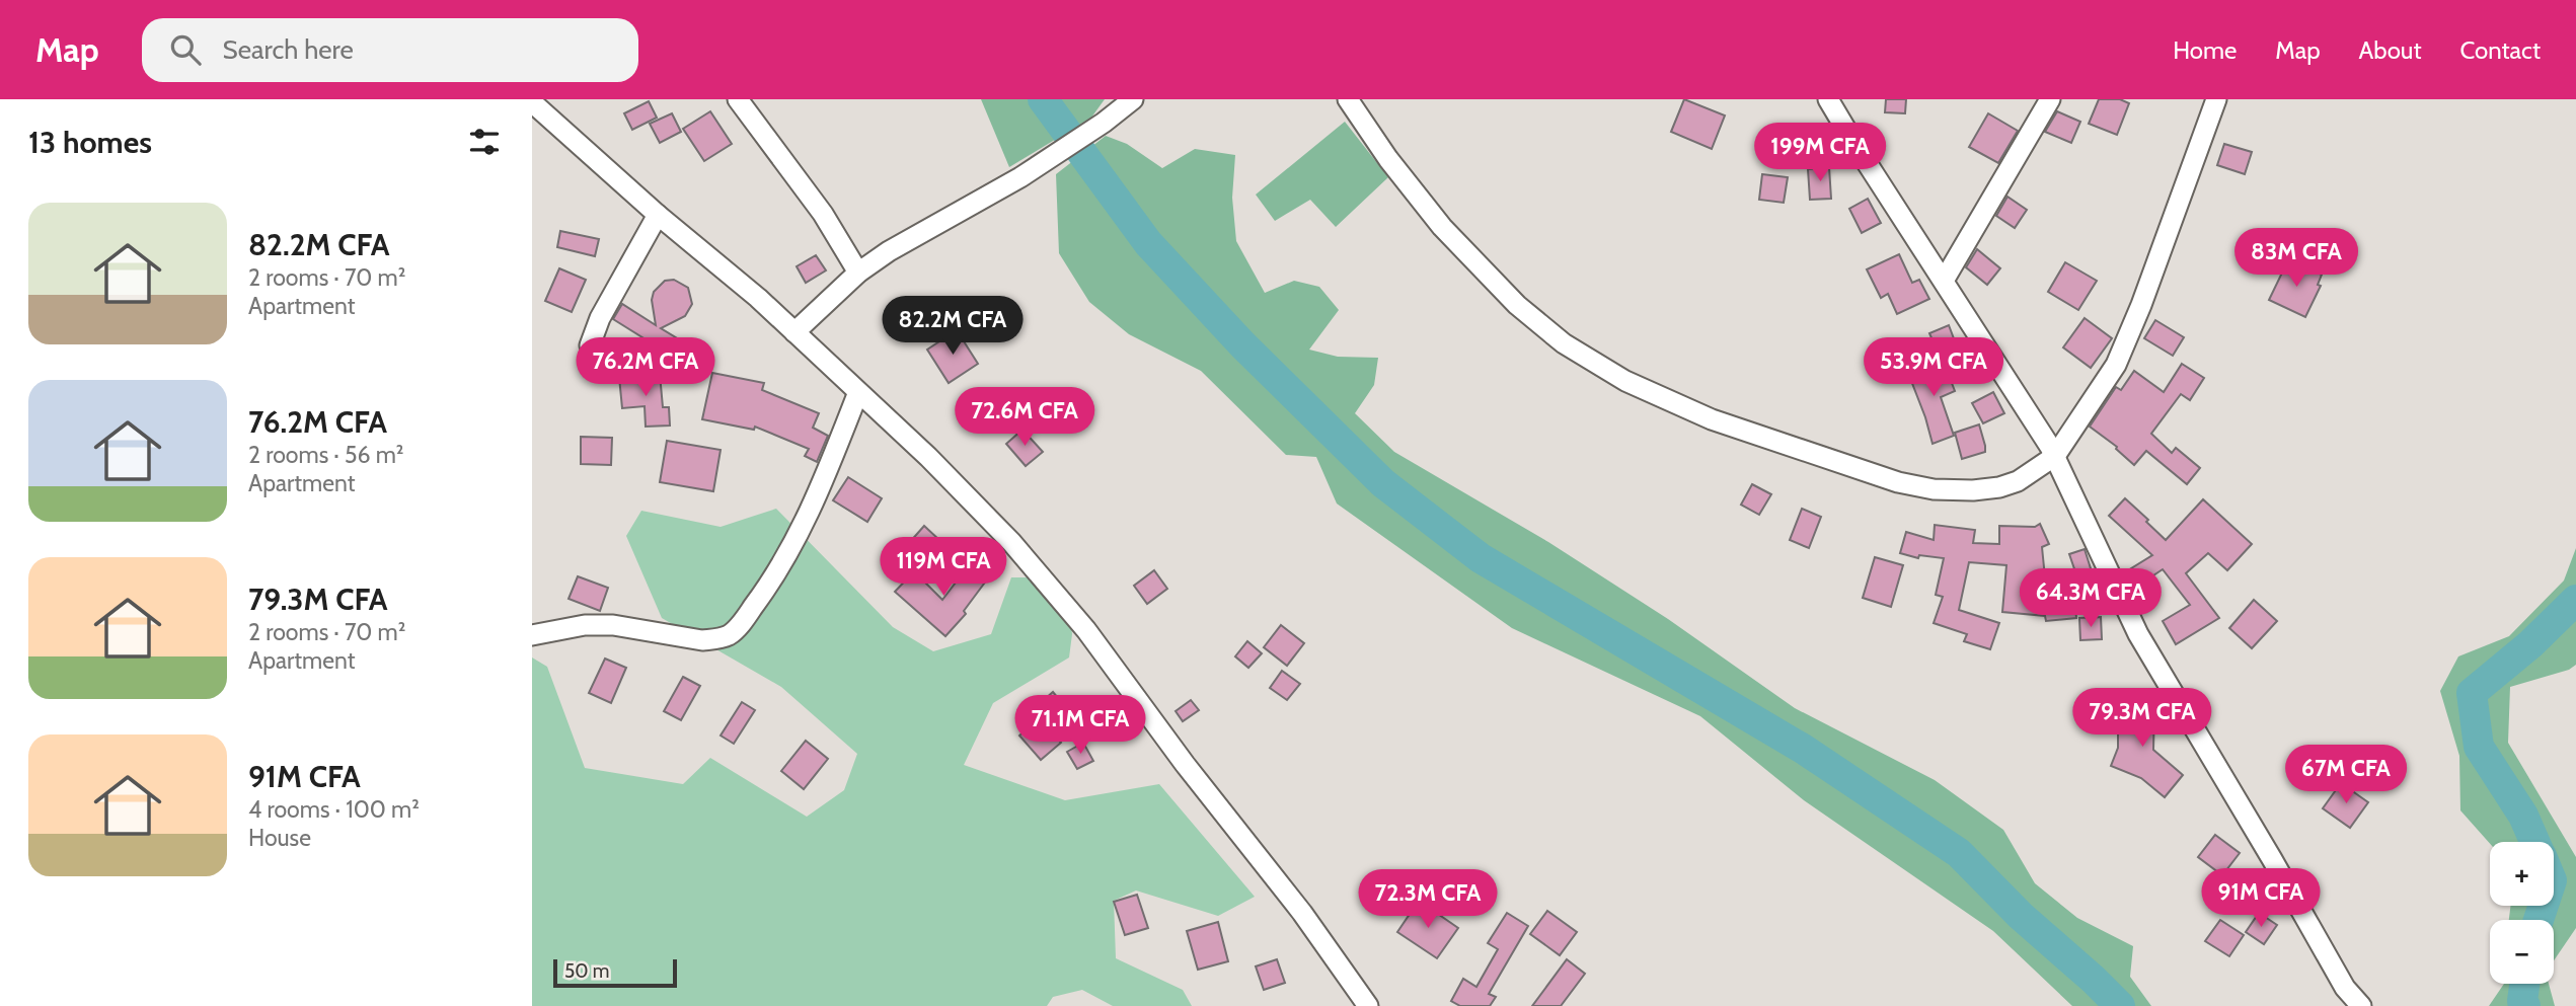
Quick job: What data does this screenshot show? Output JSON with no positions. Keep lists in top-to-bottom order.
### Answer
{
  "scale_bar": "50 m",
  "page": {
    "header": "Map",
    "search": "Search here",
    "nav": [
      "Home",
      "Map",
      "About",
      "Contact"
    ],
    "heading": "13 homes",
    "price": [
      "199M CFA",
      "83M CFA",
      "82.2M CFA",
      "76.2M CFA",
      "53.9M CFA",
      "72.6M CFA",
      "119M CFA",
      "64.3M CFA",
      "79.3M CFA",
      "71.1M CFA",
      "67M CFA",
      "91M CFA",
      "72.3M CFA"
    ],
    "list": [
      {
        "name": "82.2M CFA",
        "note": "2 rooms · 70 m² · Apartment"
      },
      {
        "name": "76.2M CFA",
        "note": "2 rooms · 56 m² · Apartment"
      },
      {
        "name": "79.3M CFA",
        "note": "2 rooms · 70 m² · Apartment"
      },
      {
        "name": "91M CFA",
        "note": "4 rooms · 100 m² · House"
      }
    ],
    "map_buttons": ["+", "−"],
    "scale": "50 m"
  }
}
